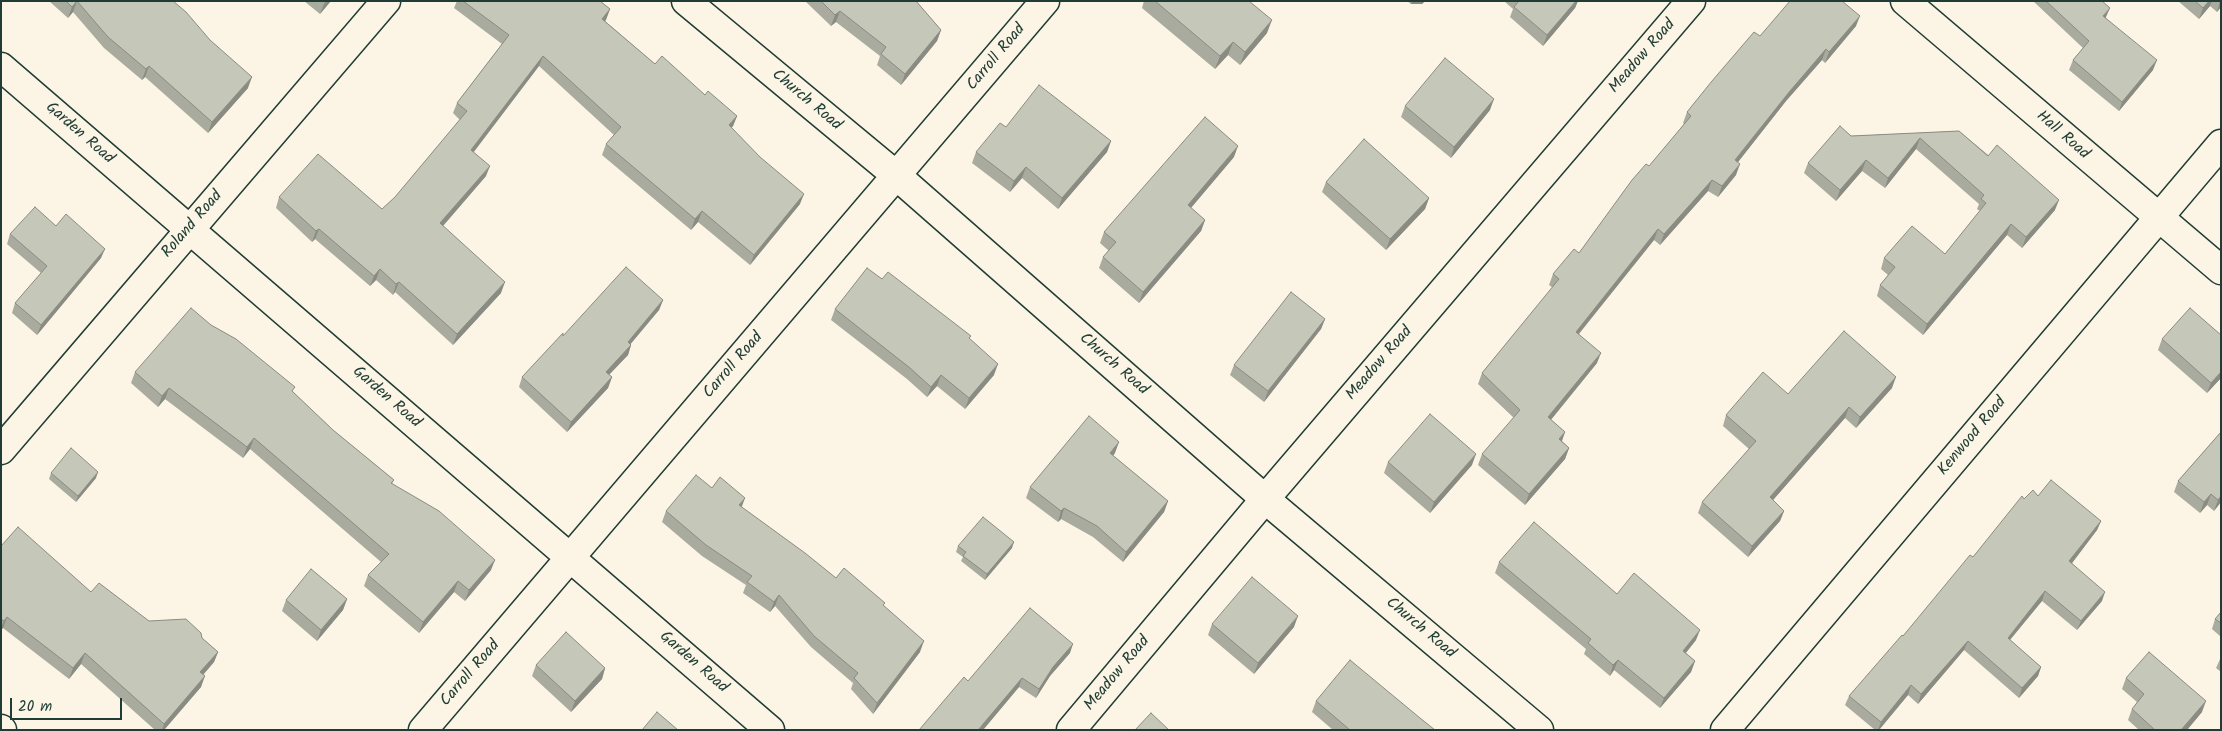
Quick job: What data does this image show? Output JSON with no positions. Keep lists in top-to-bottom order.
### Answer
{
  "streets": {
    "street": [
      "Meadow Road",
      "Carroll Road",
      "Church Road",
      "Garden Road",
      "Hall Road",
      "Roland Road",
      "Kenwood Road"
    ]
  },
  "crossings": [
    ["Meadow Road", "Church Road"],
    ["Carroll Road", "Church Road"],
    ["Carroll Road", "Garden Road"],
    ["Garden Road", "Roland Road"],
    ["Hall Road", "Kenwood Road"]
  ],
  "scale_bar": "20 m"
}
